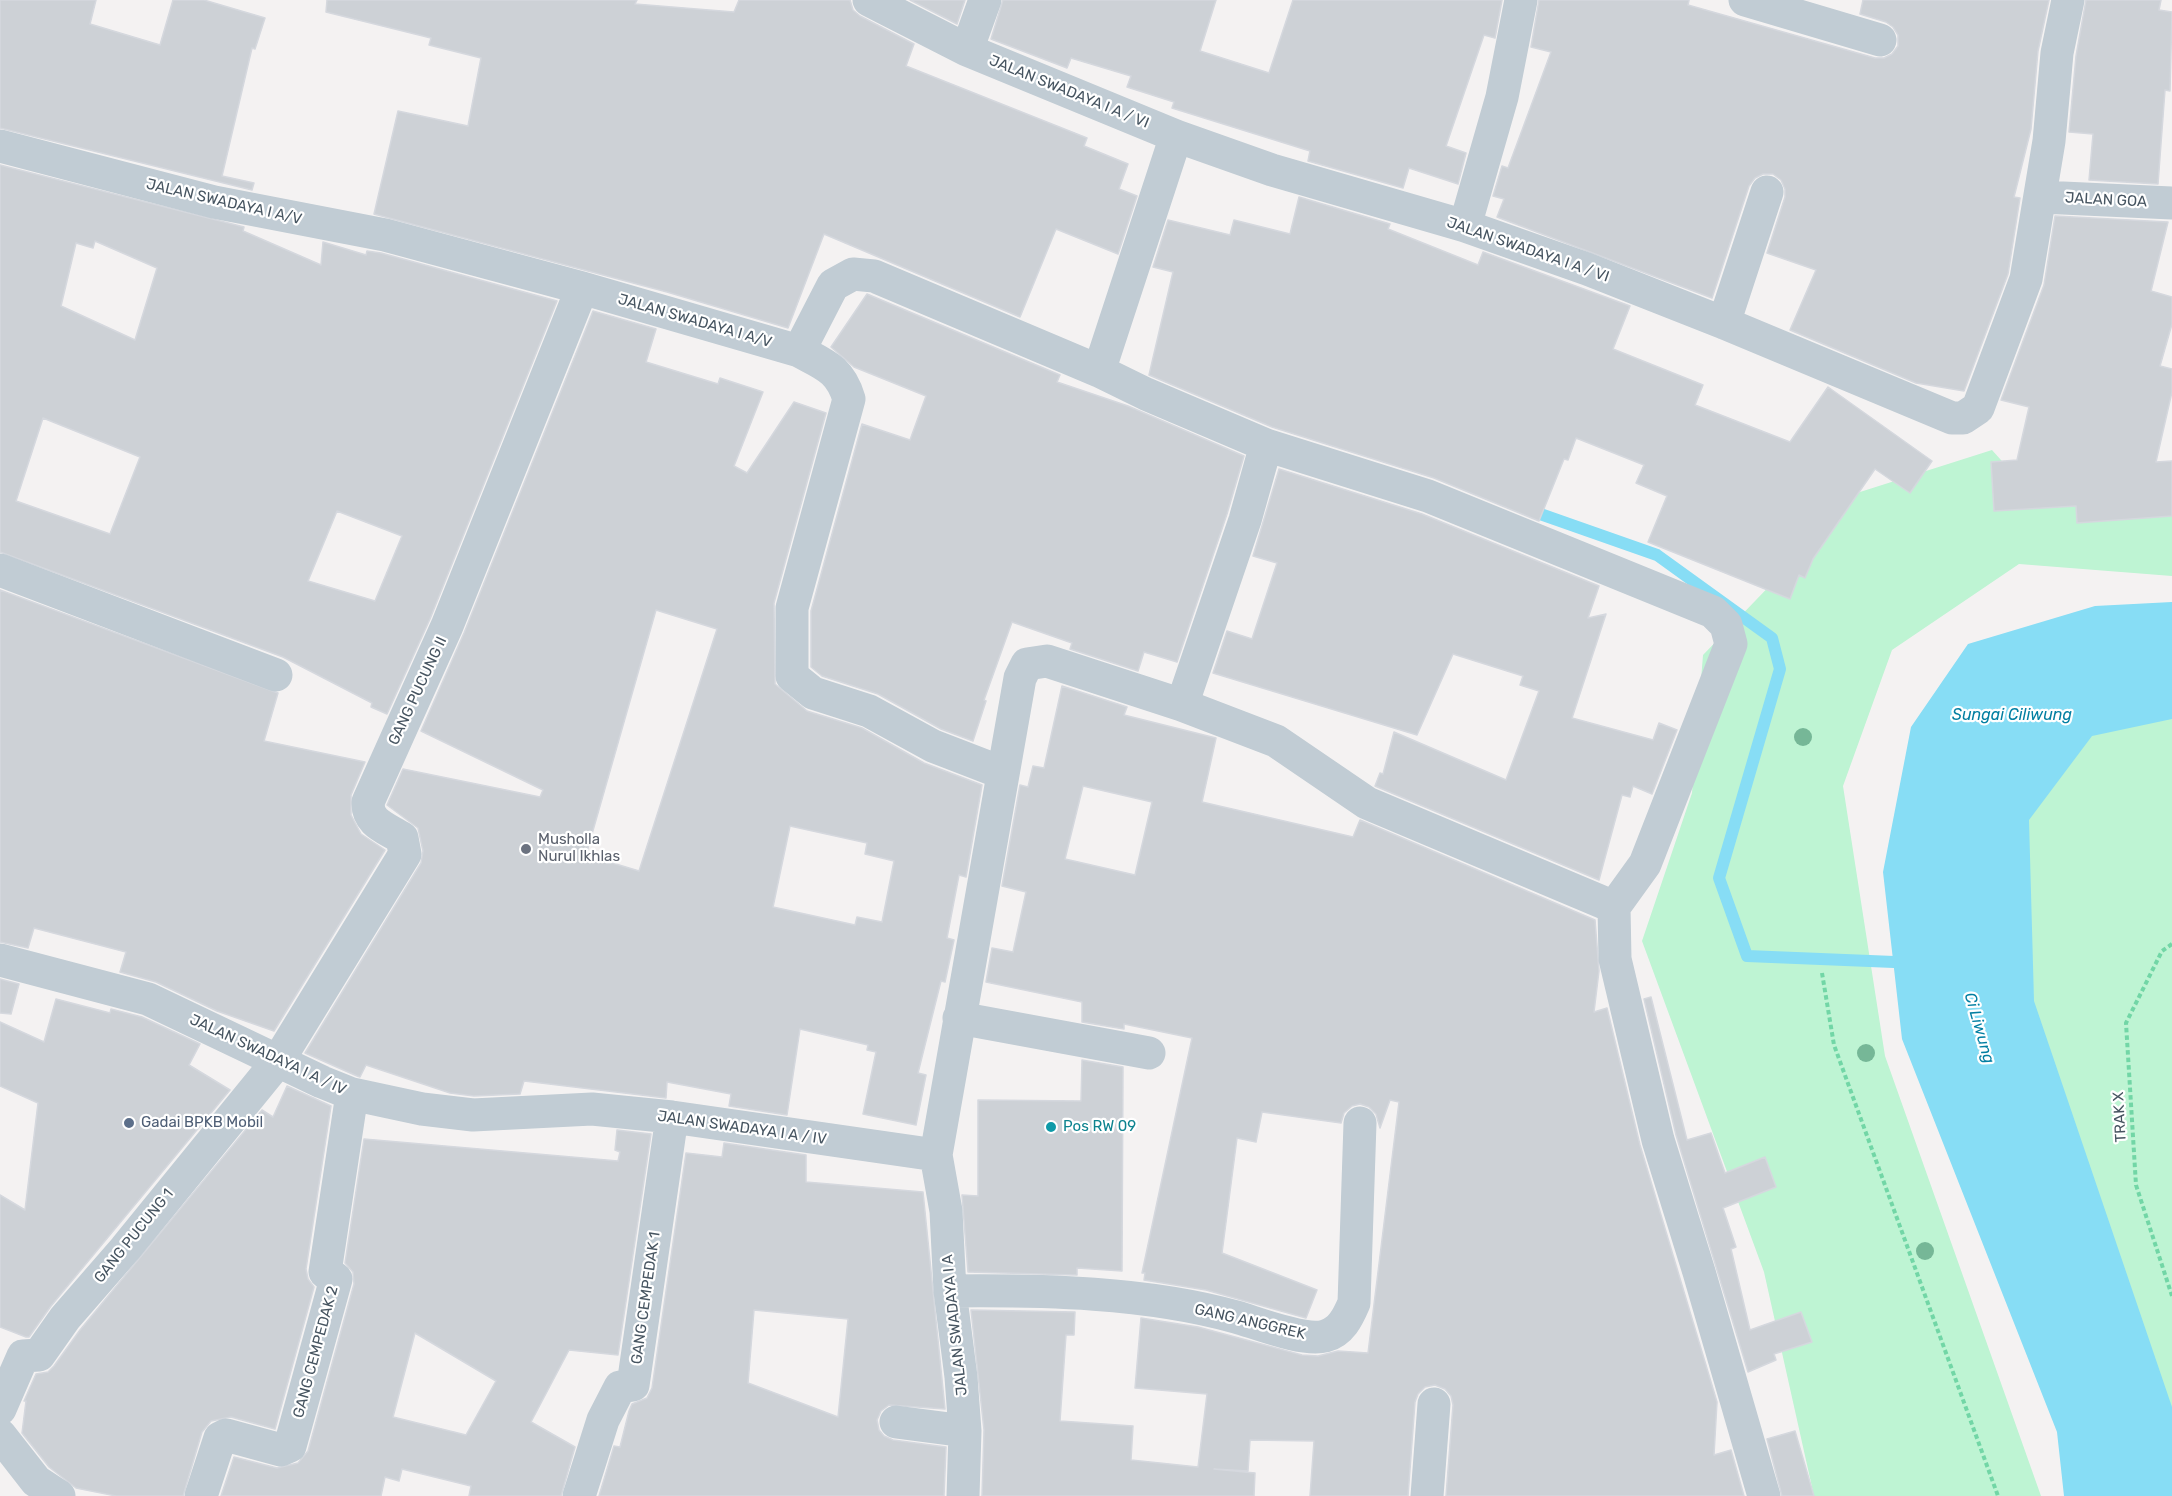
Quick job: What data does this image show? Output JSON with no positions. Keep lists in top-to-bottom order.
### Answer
{
  "streets": {
    "street": [
      "JALAN SWADAYA I A / VI",
      "JALAN GOA",
      "JALAN SWADAYA I A/V",
      "GANG PUCUNG II",
      "JALAN SWADAYA I A / IV",
      "GANG PUCUNG 1",
      "GANG CEMPEDAK 1",
      "GANG ANGGREK",
      "JALAN SWADAYA I A",
      "GANG CEMPEDAK 2"
    ],
    "path": ["TRAK X"]
  },
  "crossings": [
    ["JALAN SWADAYA I A / VI", "JALAN GOA"],
    ["JALAN SWADAYA I A/V", "GANG PUCUNG II"],
    ["JALAN SWADAYA I A/V", "JALAN SWADAYA I A"],
    ["GANG PUCUNG II", "JALAN SWADAYA I A / IV"],
    ["GANG PUCUNG II", "GANG PUCUNG 1"],
    ["JALAN SWADAYA I A / IV", "GANG PUCUNG 1"],
    ["JALAN SWADAYA I A / IV", "GANG CEMPEDAK 1"],
    ["JALAN SWADAYA I A / IV", "JALAN SWADAYA I A"],
    ["JALAN SWADAYA I A / IV", "GANG CEMPEDAK 2"],
    ["GANG ANGGREK", "JALAN SWADAYA I A"]
  ],
  "water": ["Sungai Ciliwung", "Ci Liwung"],
  "places": ["Musholla Nurul Ikhlas", "Gadai BPKB Mobil", "Pos RW 09"]
}
